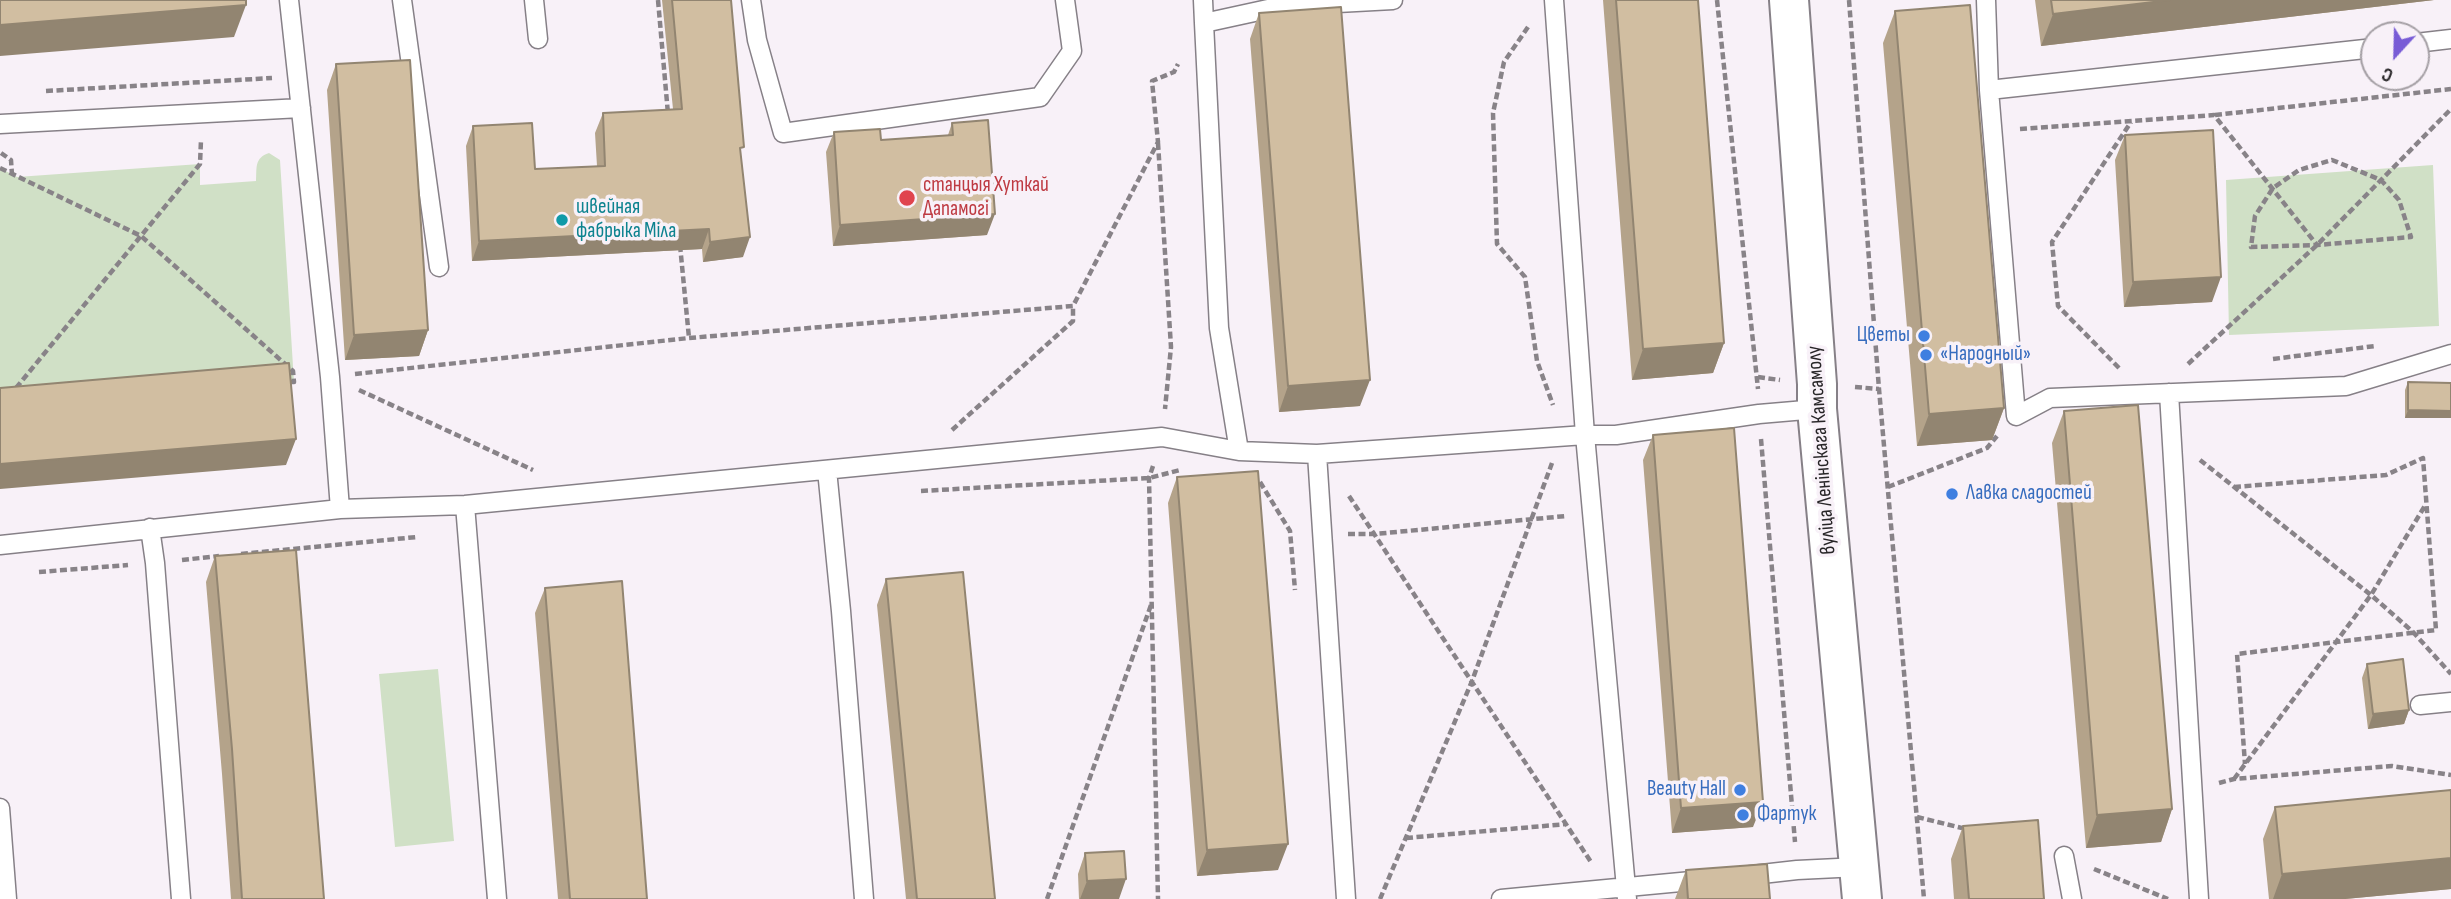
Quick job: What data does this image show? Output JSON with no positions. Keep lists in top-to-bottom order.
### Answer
{
  "streets": {
    "main road": ["вуліца Ленінскага Камсамолу"]
  },
  "places": [
    "станцыя Хуткай Дапамогі",
    "швейная фабрыка Міла",
    "Цветы",
    "«Народный»",
    "Лавка сладостей",
    "Beauty Hall",
    "Фартук"
  ],
  "north": "bottom"
}
